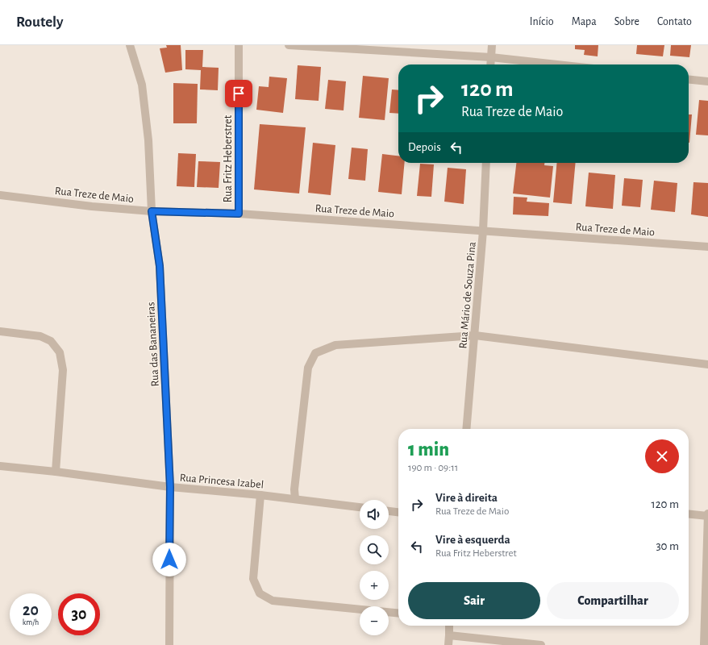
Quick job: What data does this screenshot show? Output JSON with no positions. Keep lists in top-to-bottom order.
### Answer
{
  "streets": {
    "street": [
      "Rua Fritz Heberstret",
      "Rua Treze de Maio",
      "Rua Mário de Souza Pina",
      "Rua das Bananeiras",
      "Rua Princesa Izabel"
    ]
  },
  "crossings": [
    ["Rua Fritz Heberstret", "Rua Treze de Maio"],
    ["Rua Treze de Maio", "Rua Mário de Souza Pina"],
    ["Rua Treze de Maio", "Rua das Bananeiras"],
    ["Rua das Bananeiras", "Rua Princesa Izabel"]
  ],
  "page": {
    "header": "Routely",
    "nav": [
      "Início",
      "Mapa",
      "Sobre",
      "Contato"
    ],
    "turn": ["120 m", "Rua Treze de Maio"],
    "then": "Depois",
    "heading": ["1 min", "190 m · 09:11"],
    "list": [
      {
        "name": "Vire à direita",
        "note": "Rua Treze de Maio",
        "value": "120 m"
      },
      {
        "name": "Vire à esquerda",
        "note": "Rua Fritz Heberstret",
        "value": "30 m"
      }
    ],
    "map_buttons": ["+", "−"],
    "buttons": ["Sair", "Compartilhar"],
    "speed": "20 km/h",
    "limit": "30"
  }
}
